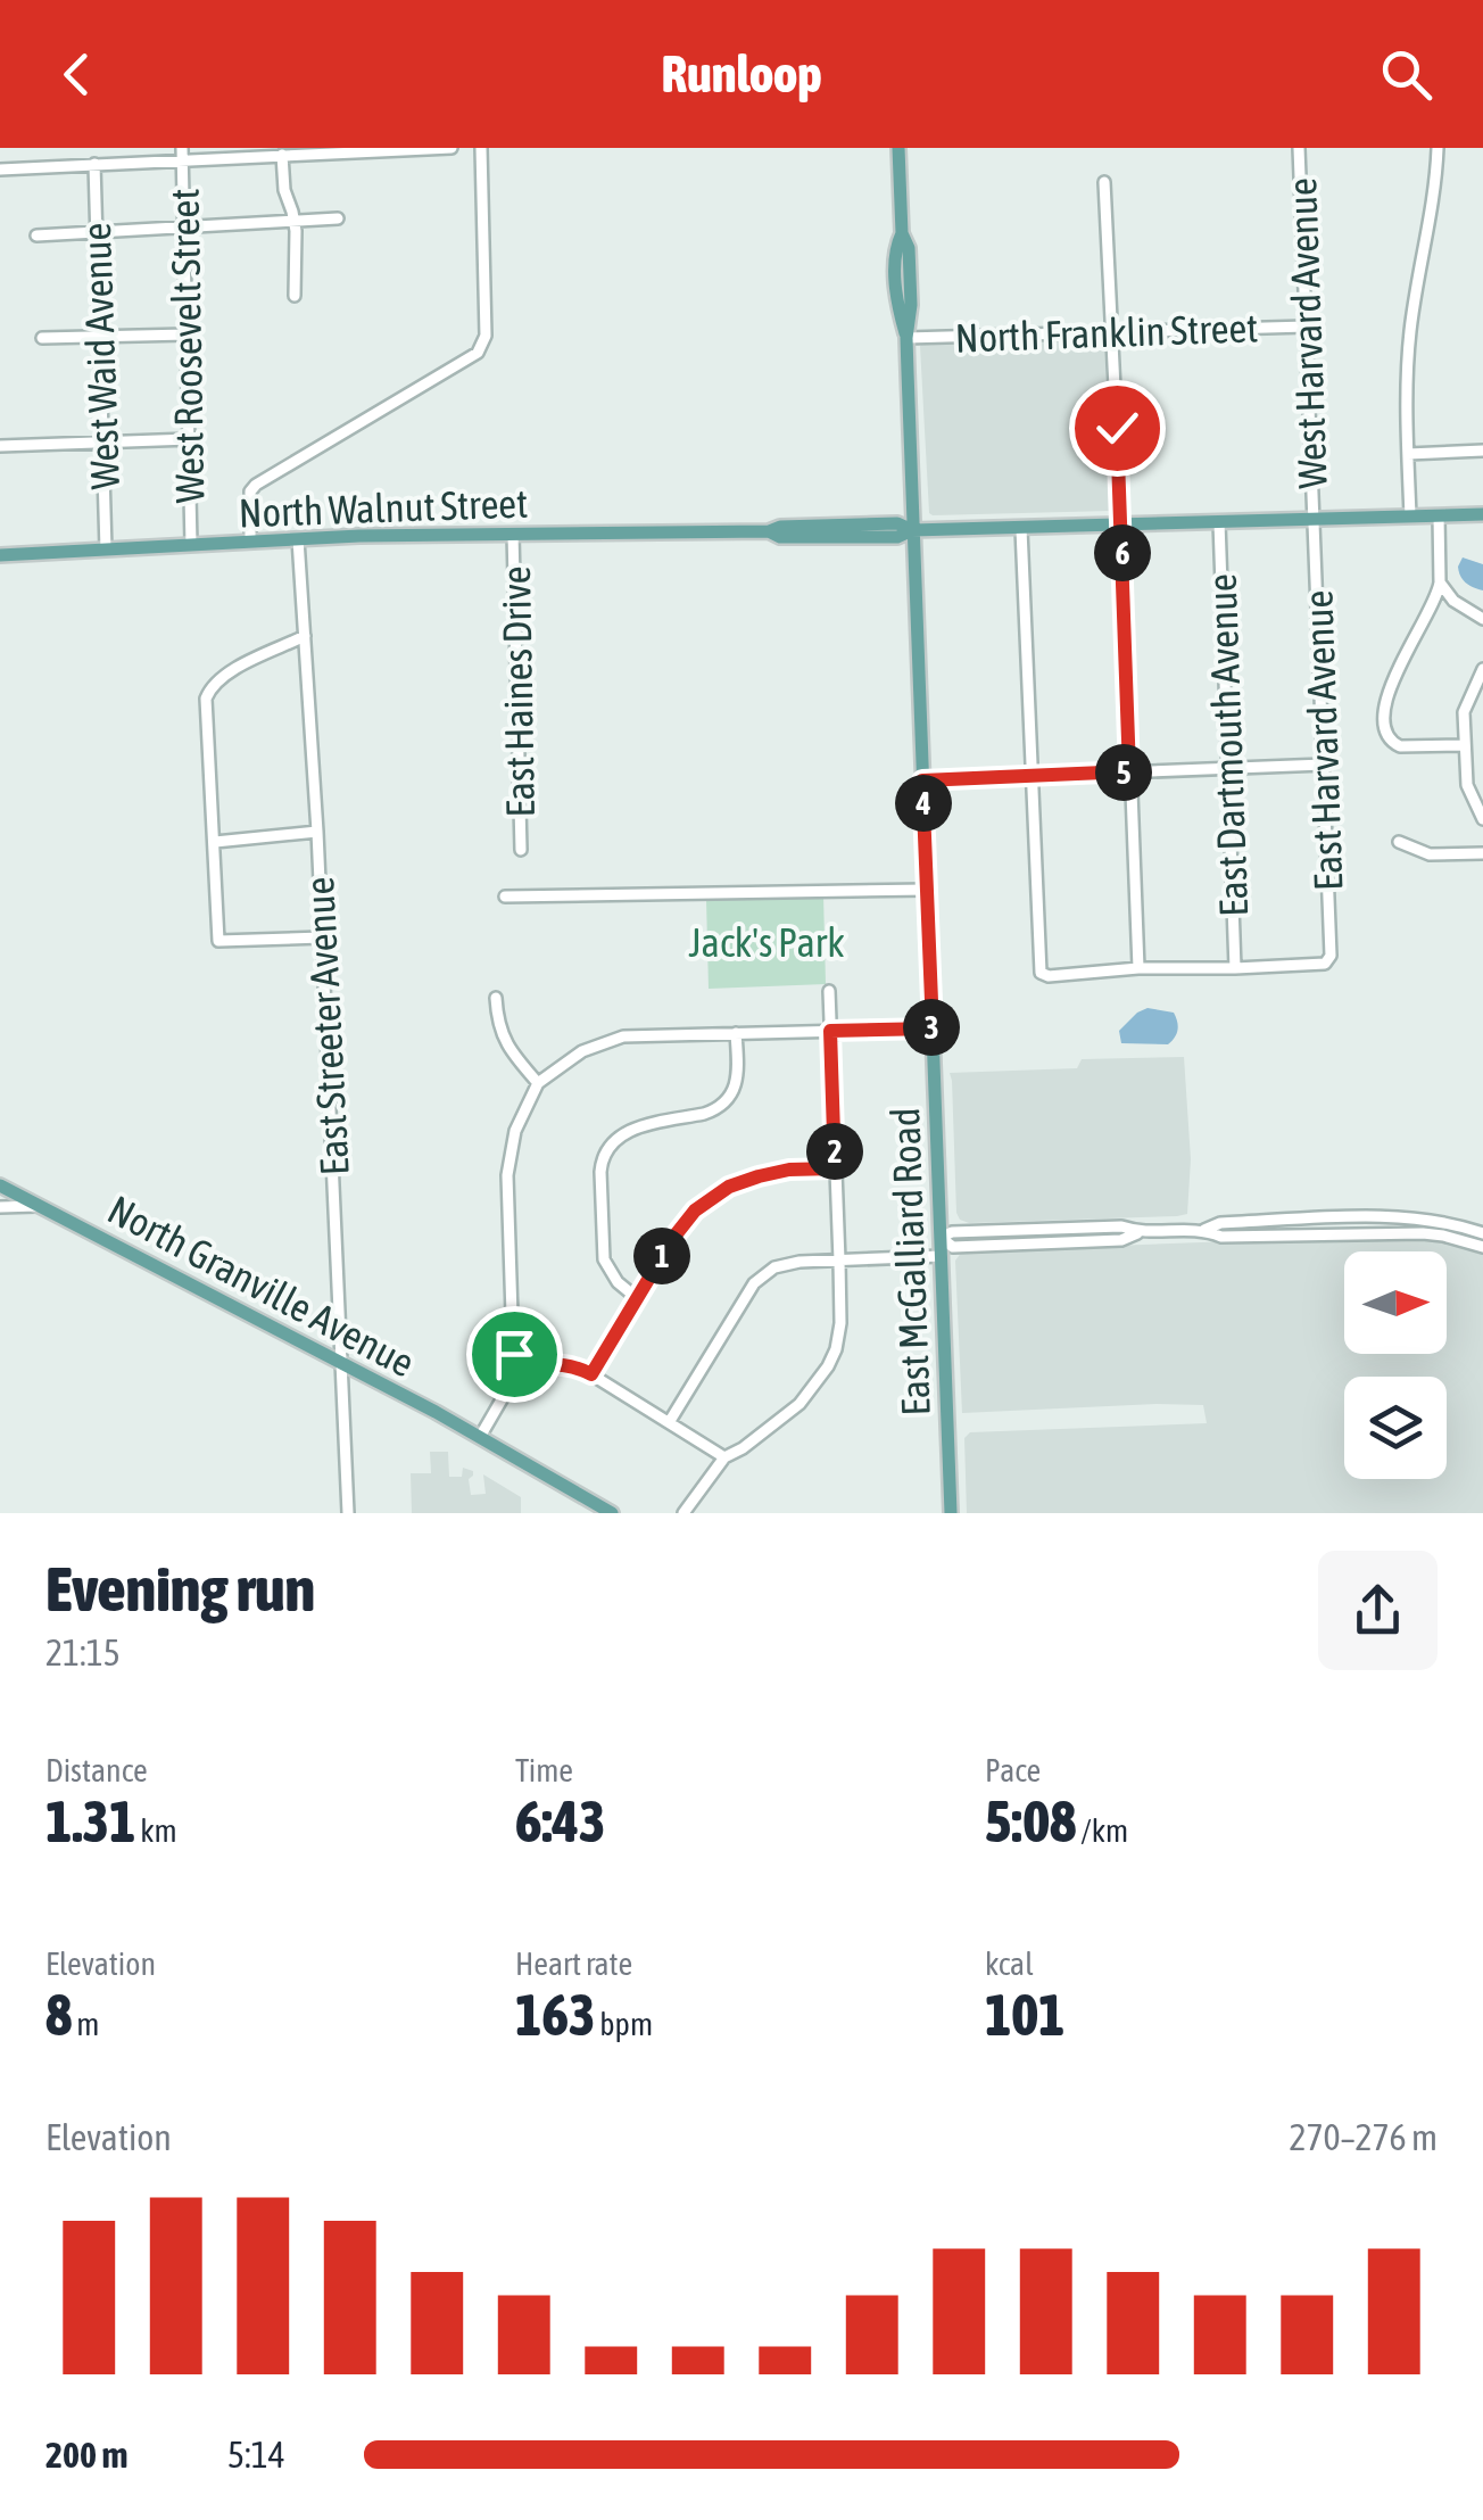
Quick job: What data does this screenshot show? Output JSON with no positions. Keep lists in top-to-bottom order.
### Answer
{
  "streets": {
    "main road": ["North Walnut Street", "East McGalliard Road", "North Granville Avenue"],
    "street": [
      "North Franklin Street",
      "West Harvard Avenue",
      "West Roosevelt Street",
      "West Waid Avenue",
      "East Haines Drive",
      "East Harvard Avenue",
      "East Dartmouth Avenue",
      "East Streeter Avenue"
    ]
  },
  "crossings": [
    ["North Franklin Street", "West Harvard Avenue"],
    ["North Franklin Street", "East McGalliard Road"],
    ["West Harvard Avenue", "North Walnut Street"],
    ["West Harvard Avenue", "East Harvard Avenue"],
    ["West Roosevelt Street", "North Walnut Street"],
    ["West Waid Avenue", "North Walnut Street"],
    ["North Walnut Street", "East Haines Drive"],
    ["North Walnut Street", "East Harvard Avenue"],
    ["North Walnut Street", "East Dartmouth Avenue"],
    ["North Walnut Street", "East Streeter Avenue"],
    ["North Walnut Street", "East McGalliard Road"],
    ["East Harvard Avenue", "East Dartmouth Avenue"],
    ["East Streeter Avenue", "North Granville Avenue"]
  ],
  "parks": ["Jack's Park"],
  "north": "right",
  "page": {
    "header": "Runloop",
    "pins": [
      "6",
      "5",
      "4",
      "3",
      "2",
      "1"
    ],
    "heading": ["Evening run", "21:15"],
    "stats": [
      ["Distance", "1.31 km"],
      ["Time", "6:43"],
      ["Pace", "5:08 /km"],
      ["Elevation", "8 m"],
      ["Heart rate", "163 bpm"],
      ["kcal", "101"]
    ],
    "chart": ["Elevation", "270–276 m"],
    "list": [
      {
        "name": "200 m",
        "note": "5:14"
      }
    ]
  }
}
